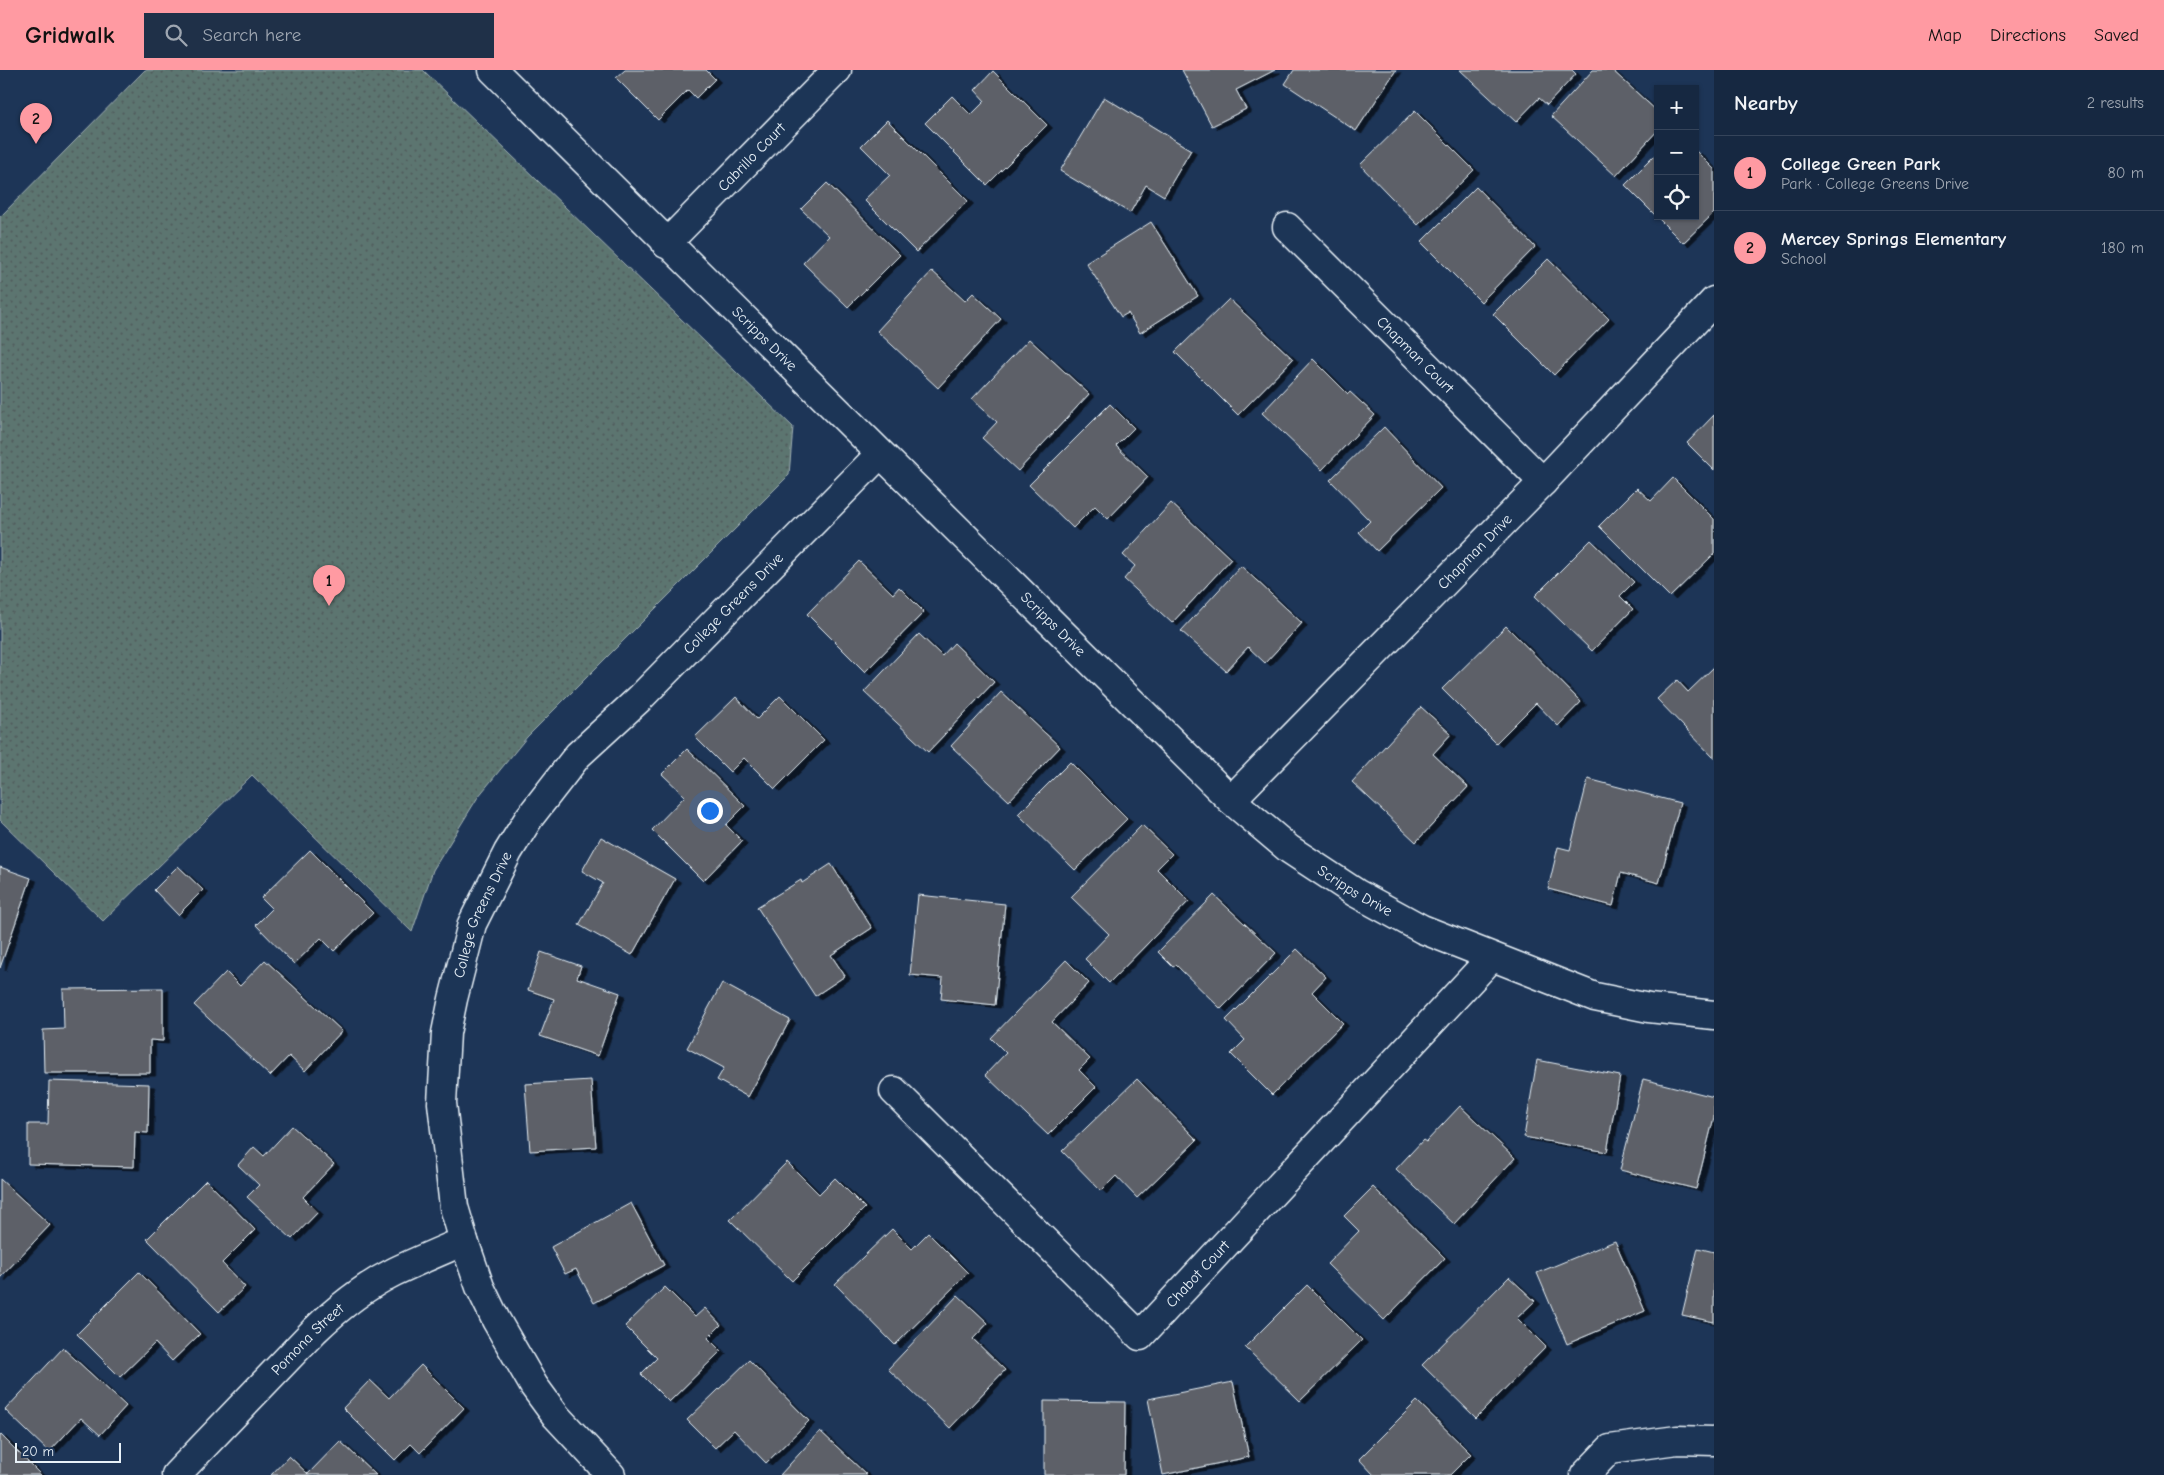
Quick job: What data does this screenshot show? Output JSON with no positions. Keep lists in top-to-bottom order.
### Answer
{
  "streets": {
    "street": [
      "Cabrillo Court",
      "Scripps Drive",
      "Chapman Court",
      "Chapman Drive",
      "College Greens Drive",
      "Chabot Court",
      "Pomona Street"
    ]
  },
  "crossings": [
    ["Cabrillo Court", "Scripps Drive"],
    ["Scripps Drive", "Chapman Drive"],
    ["Scripps Drive", "College Greens Drive"],
    ["Scripps Drive", "Chabot Court"],
    ["Chapman Court", "Chapman Drive"],
    ["College Greens Drive", "Pomona Street"]
  ],
  "scale_bar": "20 m",
  "page": {
    "header": "Gridwalk",
    "search": "Search here",
    "nav": ["Map", "Directions", "Saved"],
    "heading": ["Nearby", "2 results"],
    "map_buttons": ["+", "−"],
    "pins": ["2", "1"],
    "list": [
      {
        "mark": "1",
        "name": "College Green Park",
        "note": "Park · College Greens Drive",
        "value": "80 m"
      },
      {
        "mark": "2",
        "name": "Mercey Springs Elementary",
        "note": "School",
        "value": "180 m"
      }
    ],
    "scale": "20 m"
  }
}
